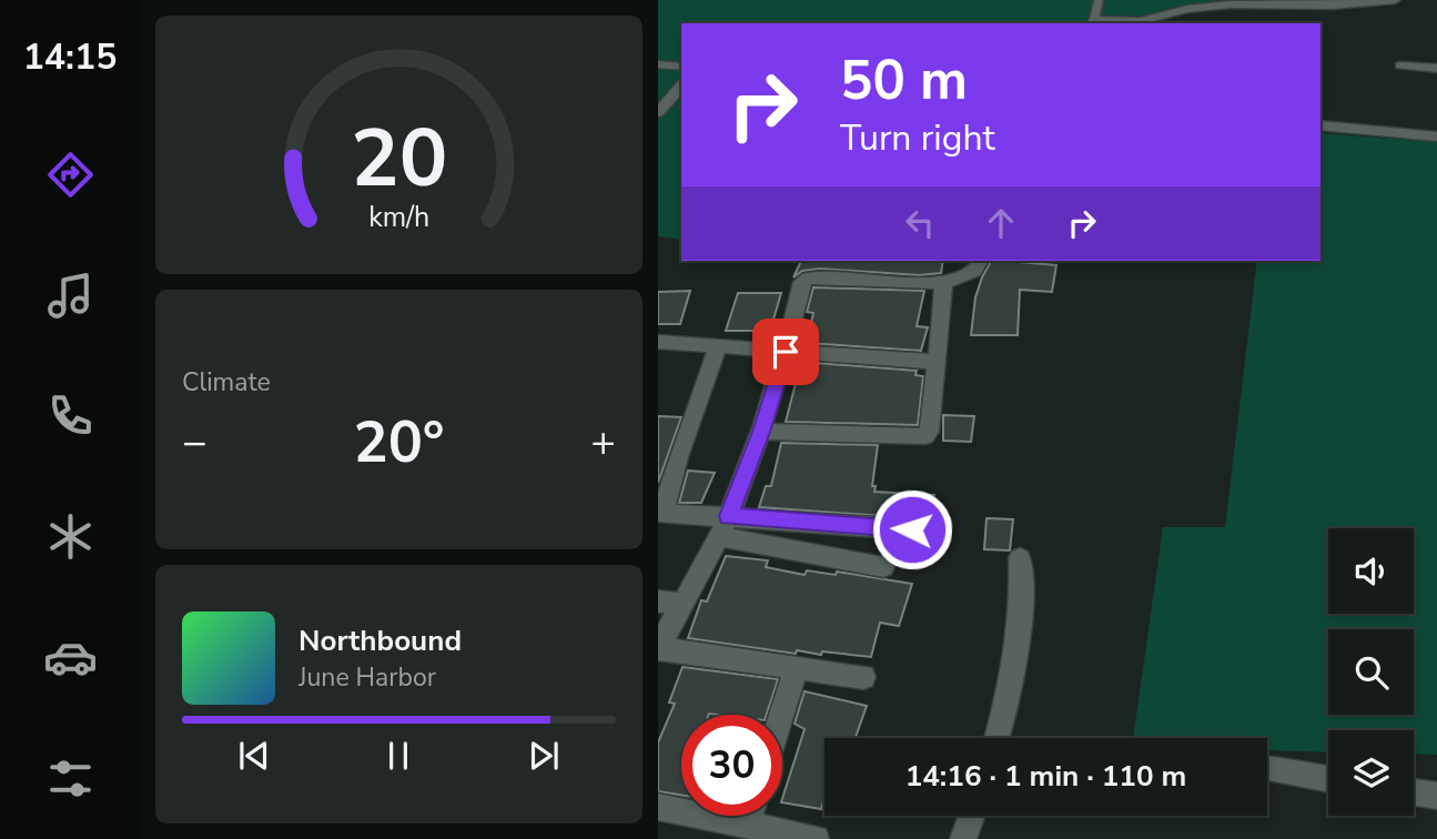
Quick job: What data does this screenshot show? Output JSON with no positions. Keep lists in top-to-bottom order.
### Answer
{
  "page": {
    "tabs": "14:15",
    "turn": ["50 m", "Turn right"],
    "tile": "Climate",
    "heat": ["−", "20°", "+"],
    "song": ["Northbound", "June Harbor"],
    "limit": "30",
    "trip": "14:16 · 1 min · 110 m",
    "gauge": ["20", "km/h"]
  }
}
